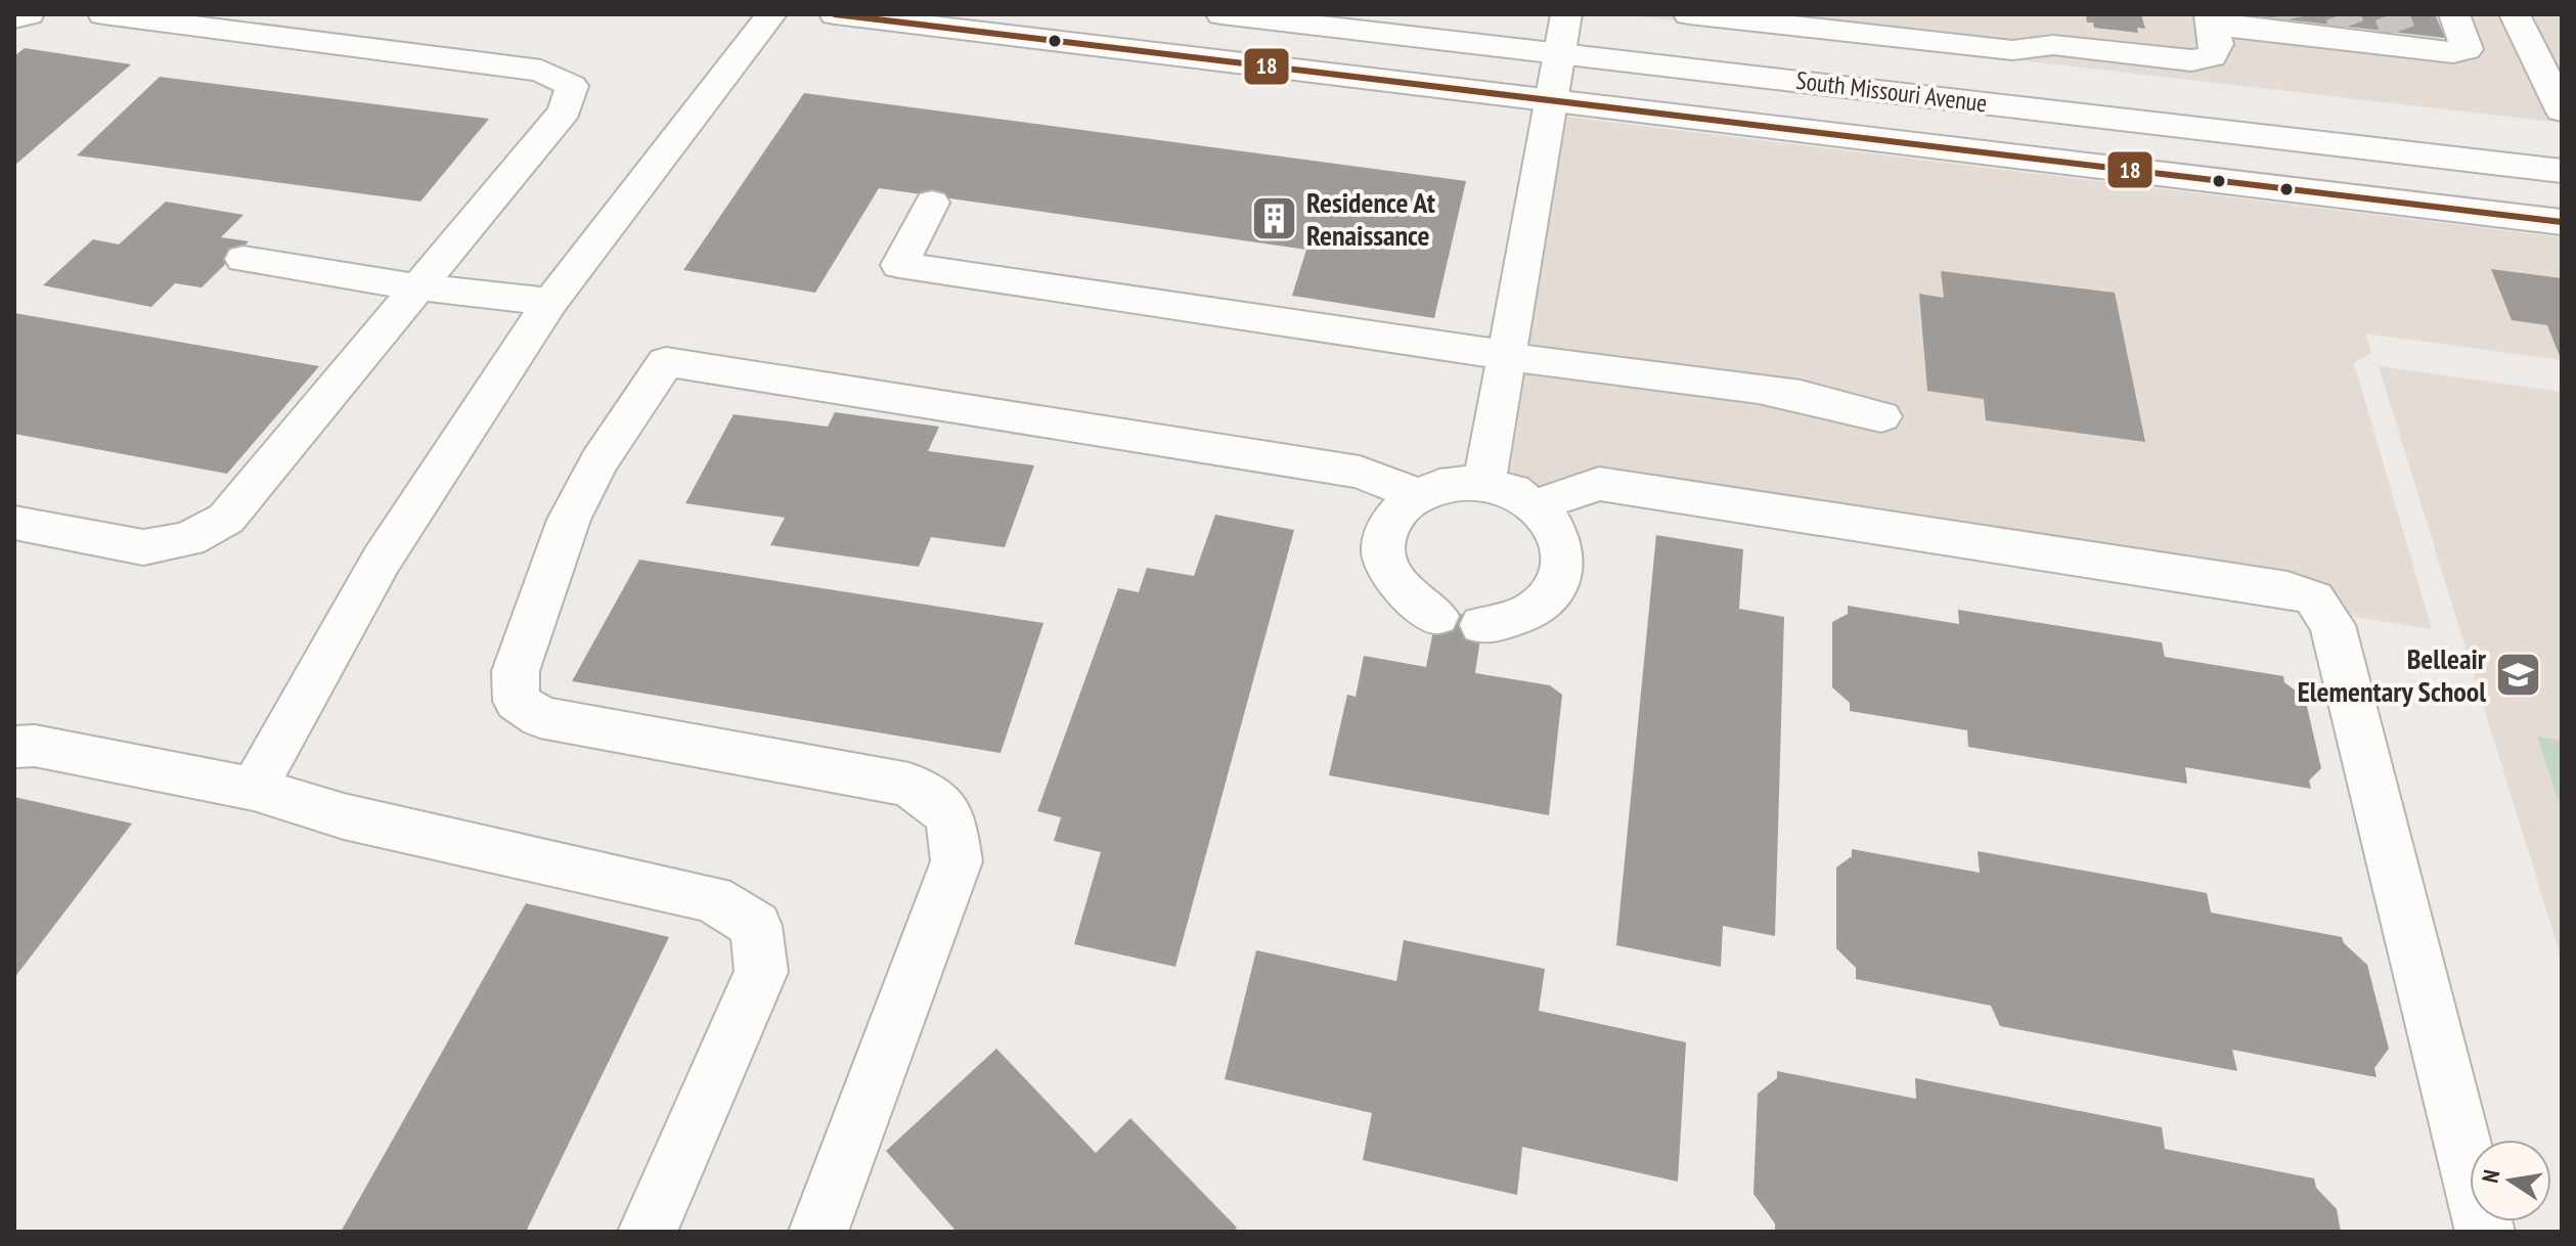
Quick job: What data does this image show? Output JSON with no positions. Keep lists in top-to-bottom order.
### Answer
{
  "streets": {
    "main road": ["South Missouri Avenue"]
  },
  "places": {
    "building": ["Residence At Renaissance"],
    "school or university": ["Belleair Elementary School"]
  },
  "lines": ["transit line 18"],
  "north": "left"
}
